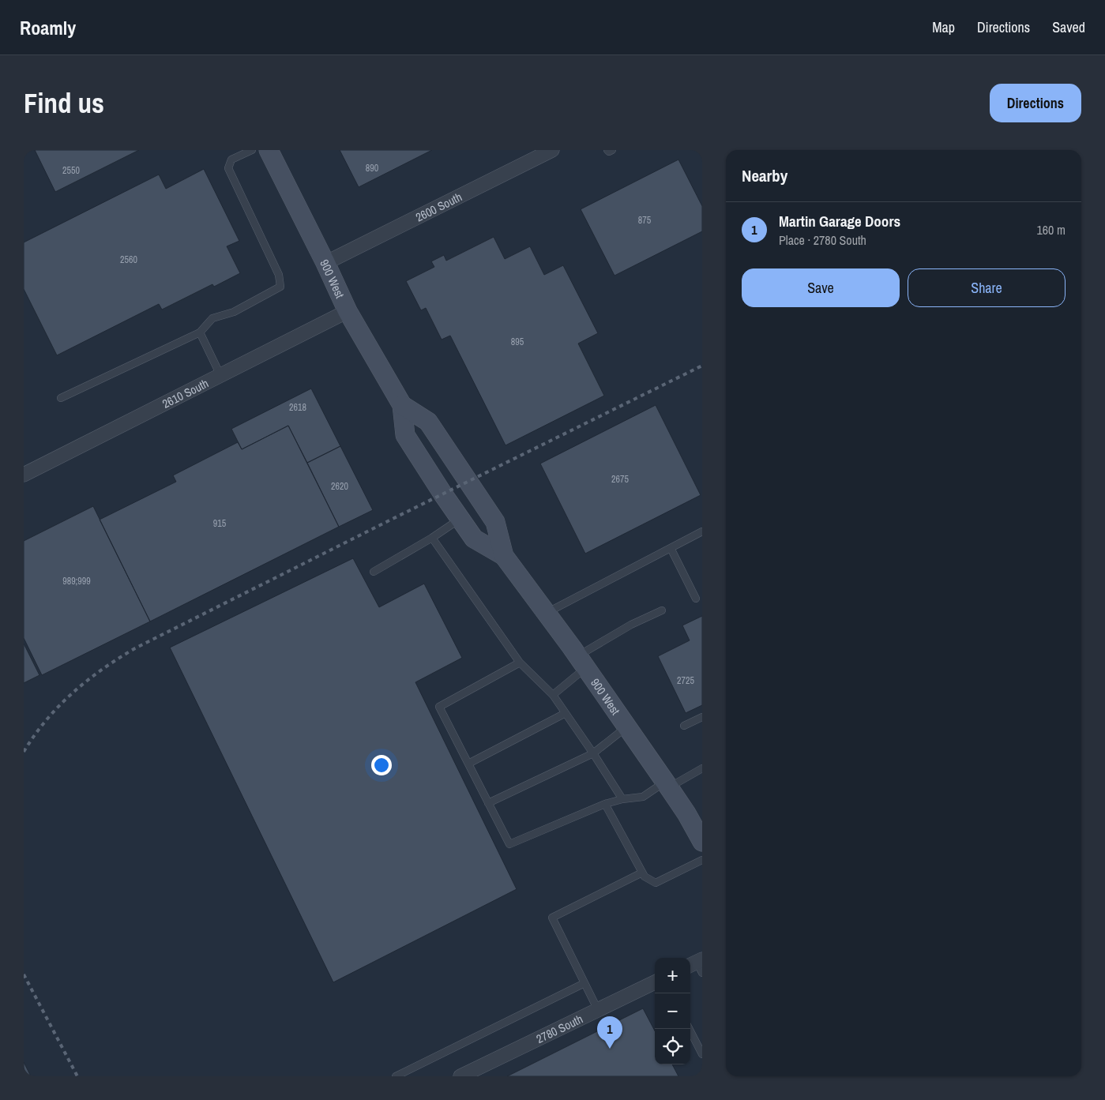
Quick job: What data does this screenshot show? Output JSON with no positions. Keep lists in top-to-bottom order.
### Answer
{
  "streets": {
    "main road": ["900 West"],
    "street": ["2600 South", "2610 South", "2780 South"]
  },
  "crossings": [
    ["2600 South", "900 West"],
    ["900 West", "2610 South"]
  ],
  "house_numbers": [
    "890",
    "2550",
    "875",
    "2560",
    "895",
    "2618",
    "2675",
    "2620",
    "915",
    "989;999",
    "2725"
  ],
  "page": {
    "header": "Roamly",
    "nav": ["Map", "Directions", "Saved"],
    "buttons": [
      "Directions",
      ["Save", "Share"]
    ],
    "title": "Find us",
    "heading": "Nearby",
    "list": [
      {
        "mark": "1",
        "name": "Martin Garage Doors",
        "note": "Place · 2780 South",
        "value": "160 m"
      }
    ],
    "map_buttons": ["+", "−"],
    "pins": "1"
  }
}
